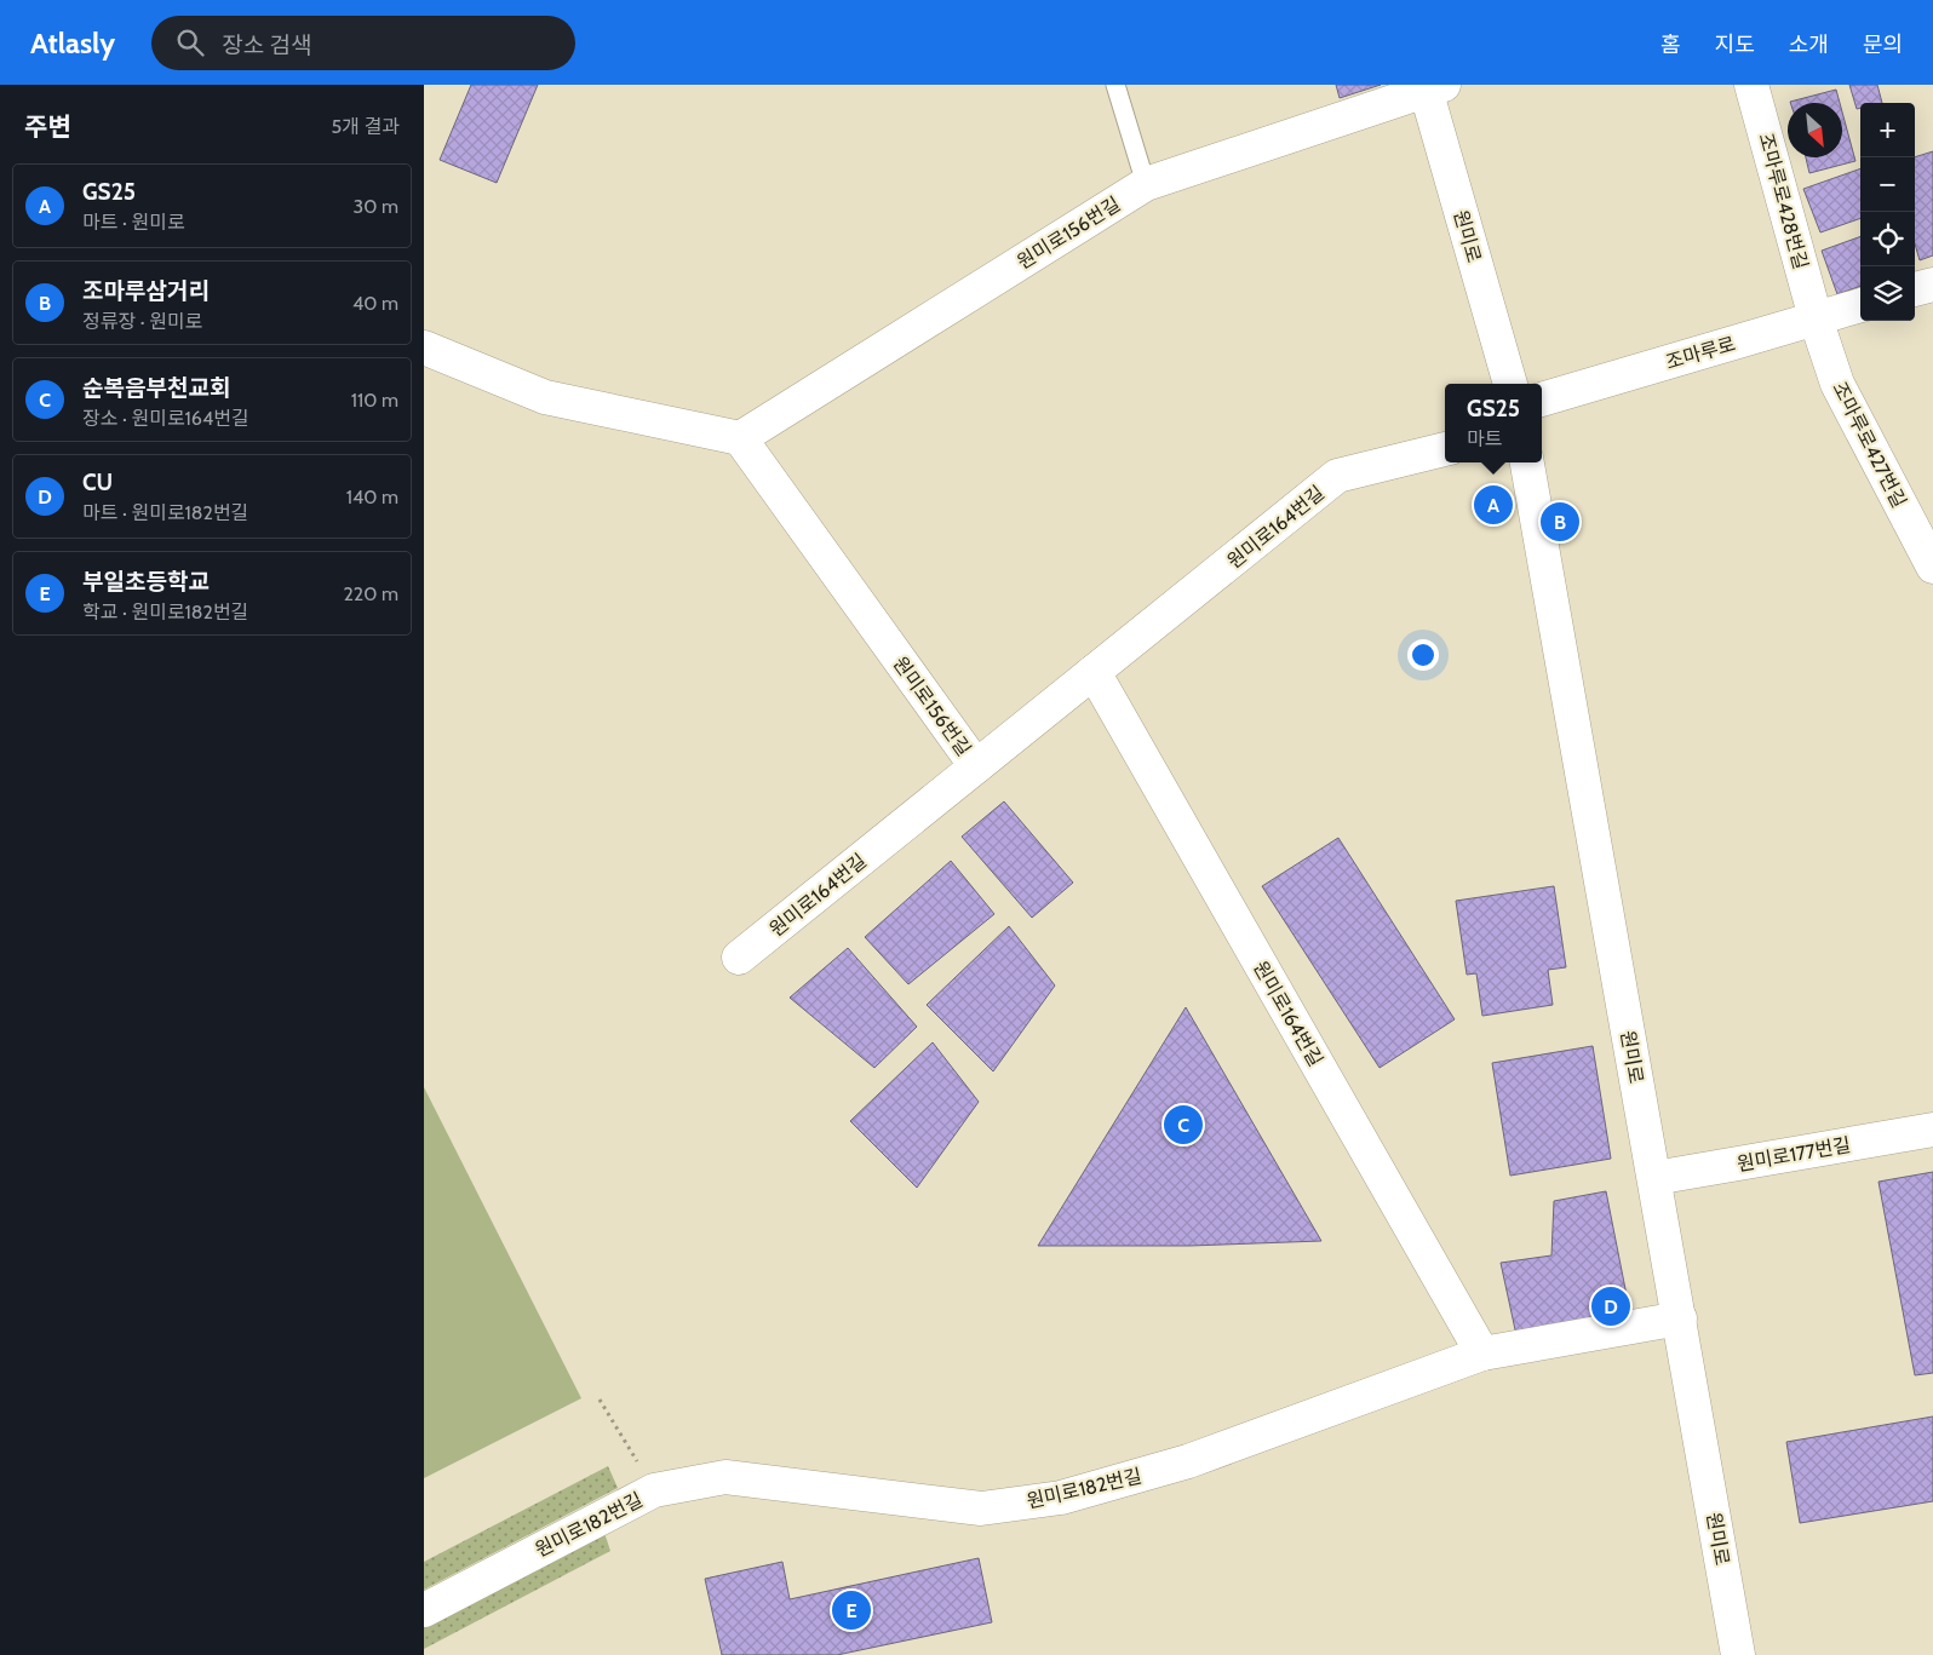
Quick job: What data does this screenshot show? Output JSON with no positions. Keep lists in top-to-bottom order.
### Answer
{
  "streets": {
    "street": [
      "조마루로428번길",
      "원미로156번길",
      "원미로",
      "조마루로",
      "조마루로427번길",
      "원미로164번길",
      "원미로177번길",
      "원미로182번길"
    ]
  },
  "crossings": [
    ["조마루로428번길", "조마루로"],
    ["조마루로428번길", "조마루로427번길"],
    ["원미로156번길", "원미로"],
    ["원미로156번길", "원미로164번길"],
    ["원미로", "원미로177번길"],
    ["원미로", "원미로182번길"],
    ["조마루로", "조마루로427번길"],
    ["원미로164번길", "원미로182번길"]
  ],
  "north": "bottom right",
  "page": {
    "header": "Atlasly",
    "search": "장소 검색",
    "nav": [
      "홈",
      "지도",
      "소개",
      "문의"
    ],
    "heading": ["주변", "5개 결과"],
    "map_buttons": ["+", "−"],
    "list": [
      {
        "mark": "A",
        "name": "GS25",
        "note": "마트 · 원미로",
        "value": "30 m"
      },
      {
        "mark": "B",
        "name": "조마루삼거리",
        "note": "정류장 · 원미로",
        "value": "40 m"
      },
      {
        "mark": "C",
        "name": "순복음부천교회",
        "note": "장소 · 원미로164번길",
        "value": "110 m"
      },
      {
        "mark": "D",
        "name": "CU",
        "note": "마트 · 원미로182번길",
        "value": "140 m"
      },
      {
        "mark": "E",
        "name": "부일초등학교",
        "note": "학교 · 원미로182번길",
        "value": "220 m"
      }
    ],
    "popup": ["GS25", "마트"],
    "pins": [
      "A",
      "B",
      "C",
      "D",
      "E"
    ]
  }
}
